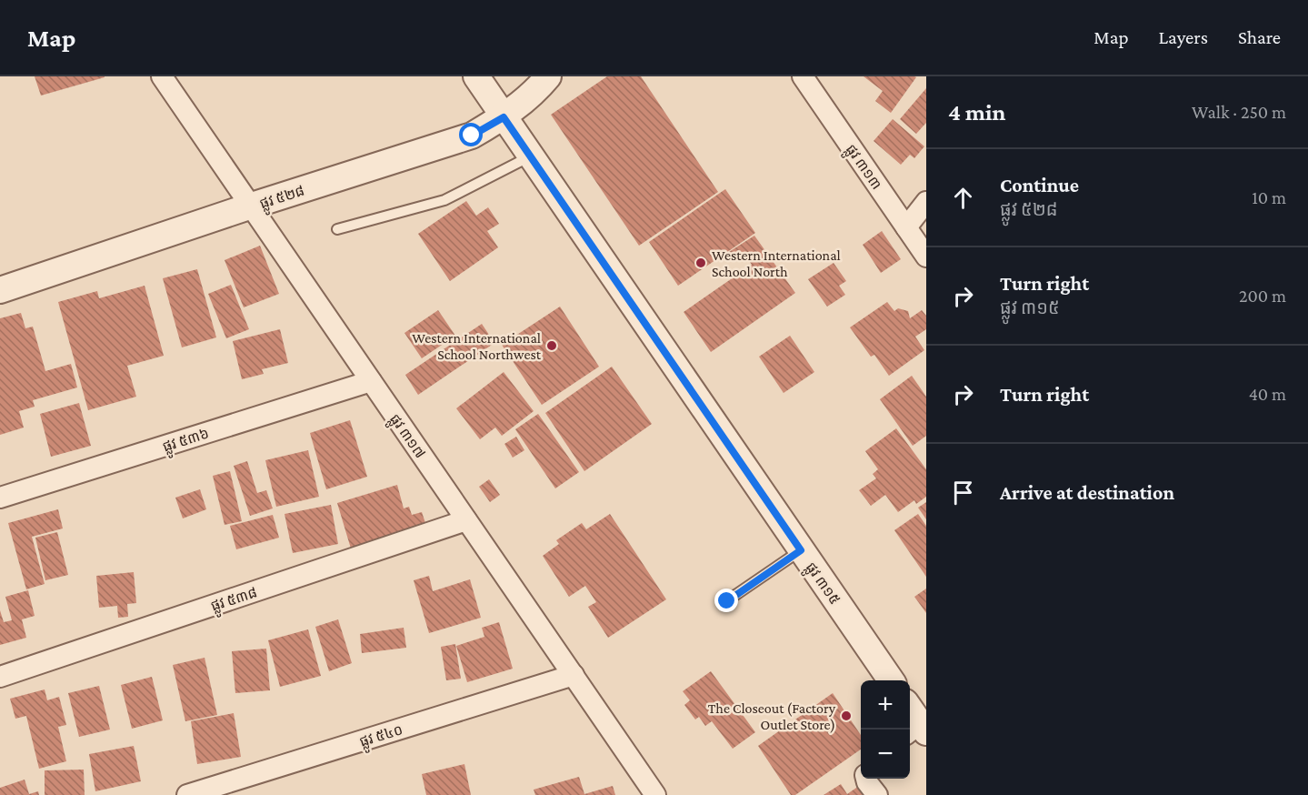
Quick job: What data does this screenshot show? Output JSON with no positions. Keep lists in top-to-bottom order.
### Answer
{
  "streets": {
    "street": [
      "ផ្លូវ ៣១៣",
      "ផ្លូវ ៥២៨",
      "ផ្លូវ ៣១៧",
      "ផ្លូវ ៥៣៦",
      "ផ្លូវ ៣១៥",
      "ផ្លូវ ៥៣៨",
      "ផ្លូវ ៥៤០"
    ]
  },
  "crossings": [
    ["ផ្លូវ ៥២៨", "ផ្លូវ ៣១៧"],
    ["ផ្លូវ ៥២៨", "ផ្លូវ ៣១៥"],
    ["ផ្លូវ ៣១៧", "ផ្លូវ ៥៣៦"],
    ["ផ្លូវ ៣១៧", "ផ្លូវ ៥៣៨"],
    ["ផ្លូវ ៣១៧", "ផ្លូវ ៥៤០"]
  ],
  "places": ["Western International School North", "Western International School Northwest", "The Closeout (Factory Outlet Store)"],
  "page": {
    "header": "Map",
    "nav": ["Map", "Layers", "Share"],
    "heading": ["4 min", "Walk · 250 m"],
    "list": [
      ["Continue", "ផ្លូវ ៥២៨", "10 m"],
      ["Turn right", "ផ្លូវ ៣១៥", "200 m"],
      ["Turn right", "40 m"],
      "Arrive at destination"
    ],
    "map_buttons": ["+", "−"]
  }
}
